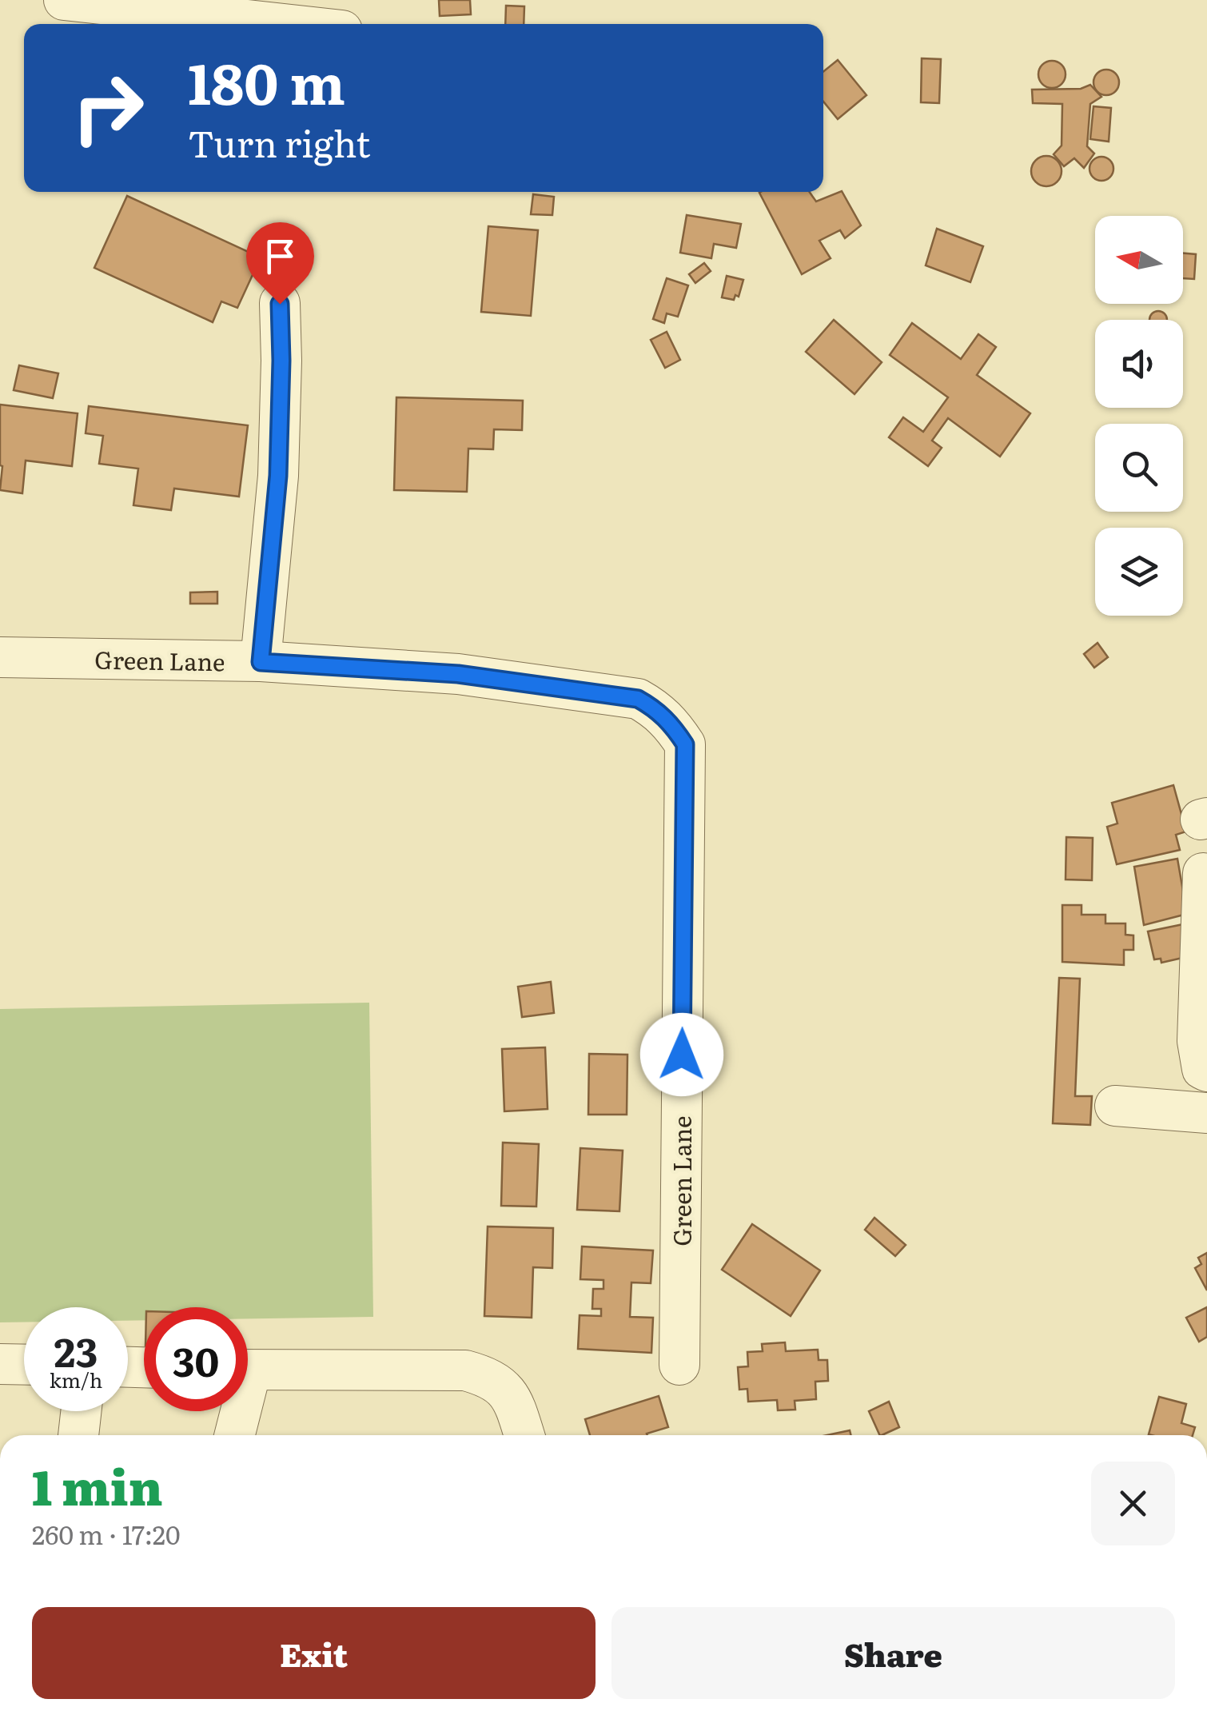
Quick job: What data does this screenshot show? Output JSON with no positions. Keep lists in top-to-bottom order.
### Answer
{
  "streets": {
    "street": ["Green Lane"]
  },
  "north": "left",
  "page": {
    "turn": ["180 m", "Turn right"],
    "speed": "23 km/h",
    "limit": "30",
    "heading": ["1 min", "260 m · 17:20"],
    "buttons": ["Exit", "Share"]
  }
}
